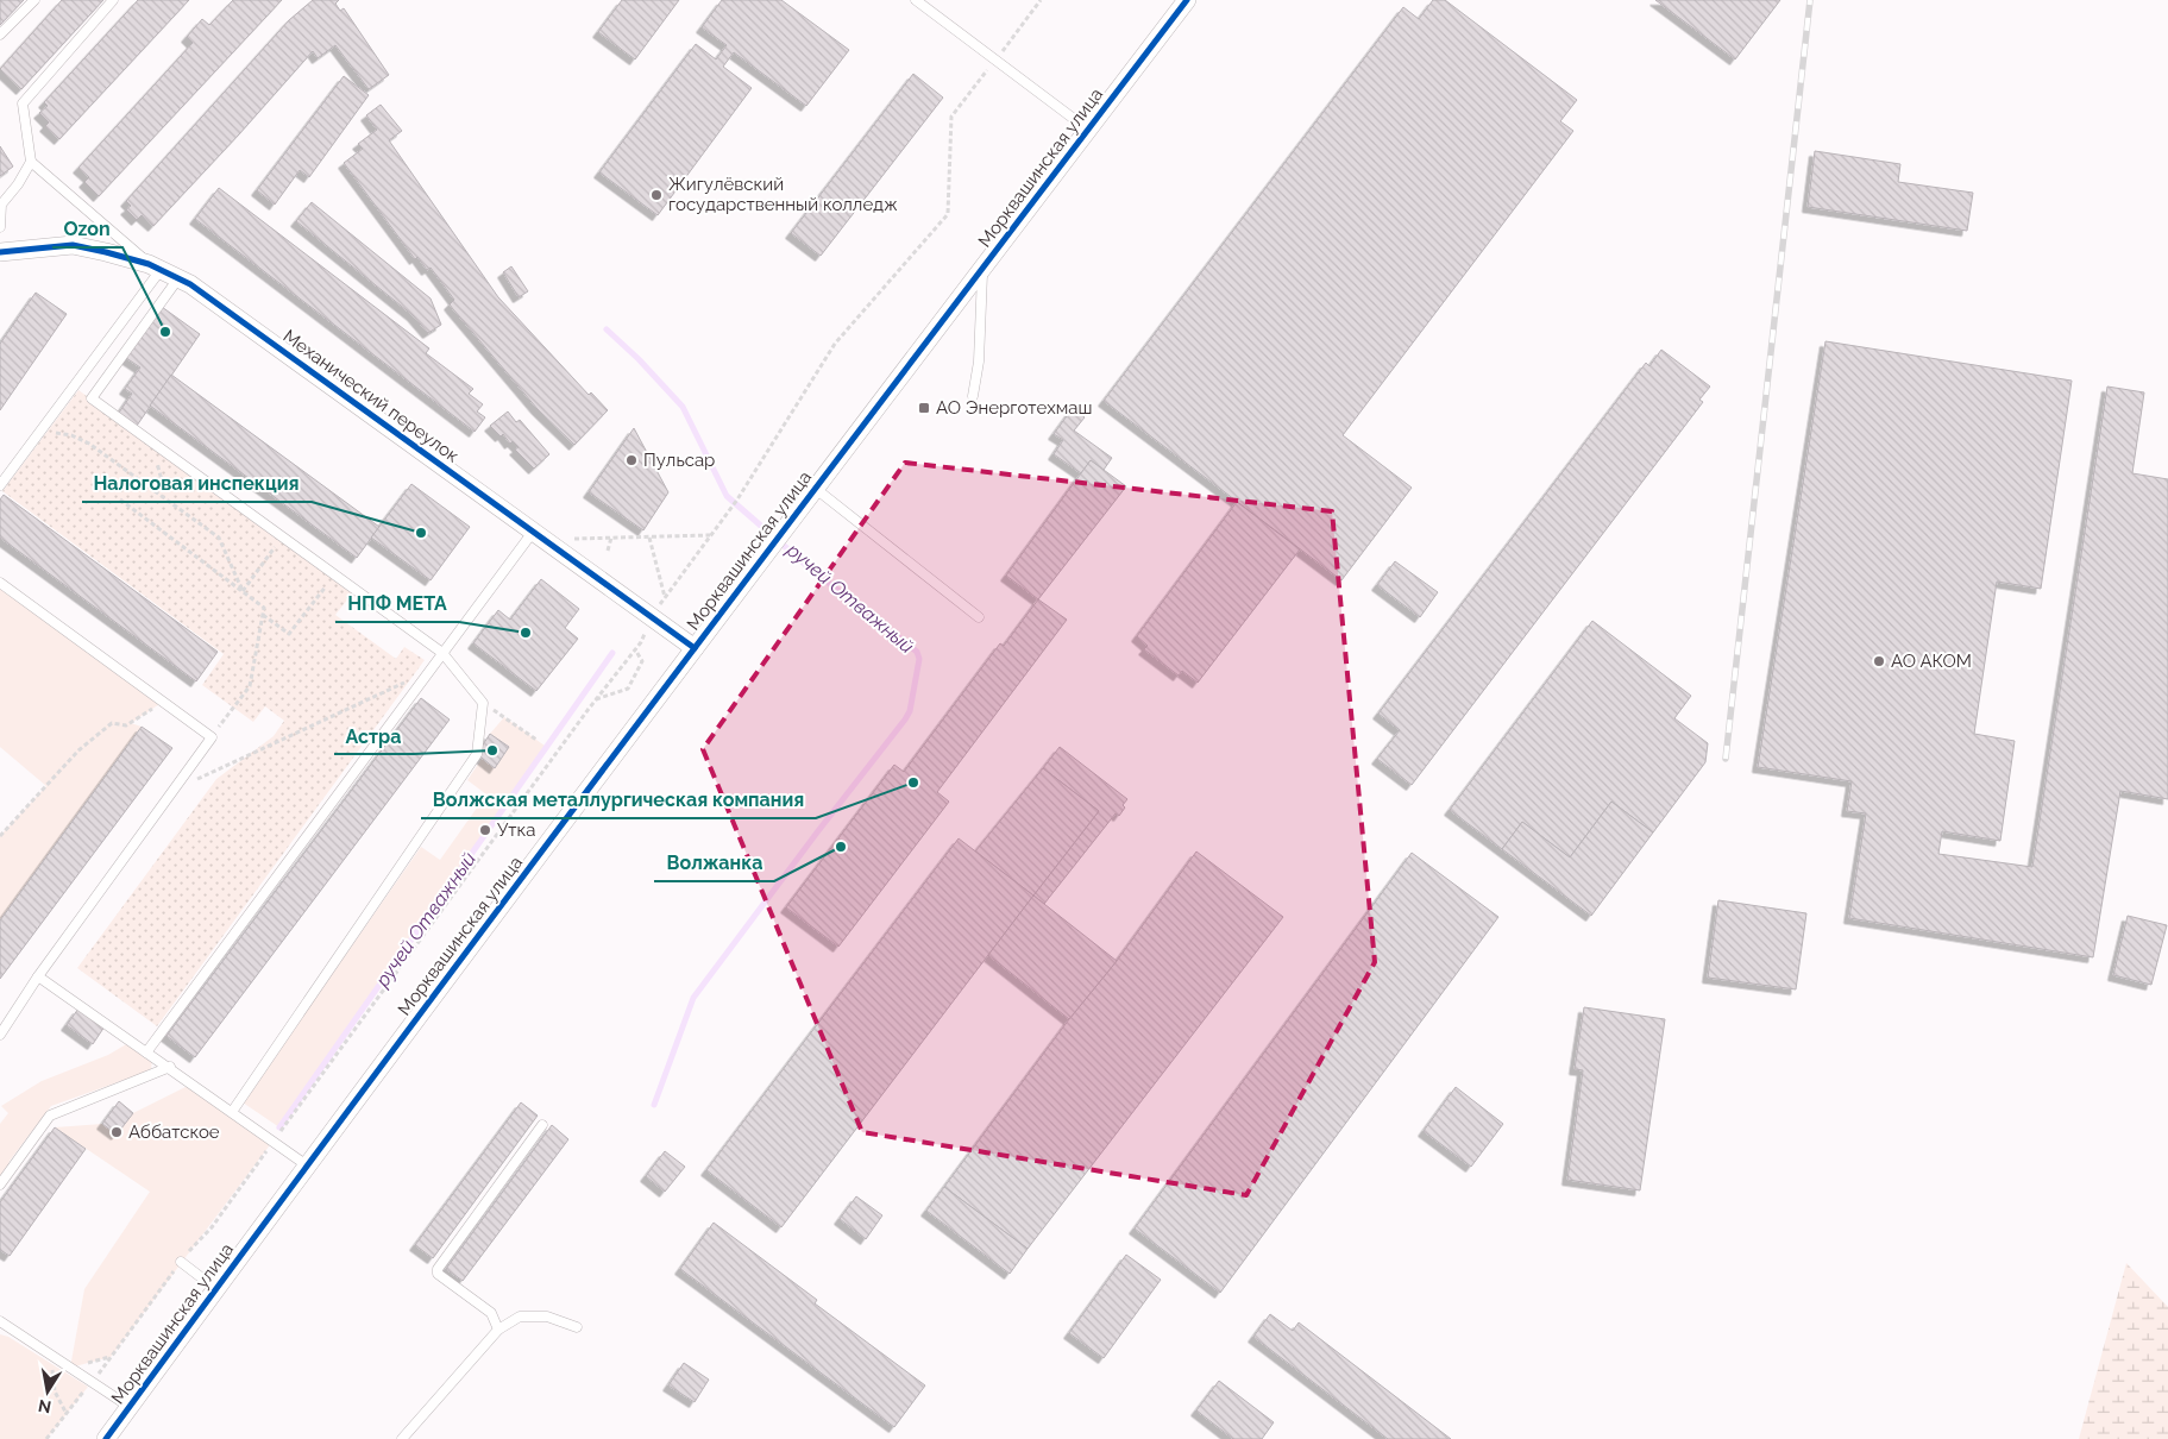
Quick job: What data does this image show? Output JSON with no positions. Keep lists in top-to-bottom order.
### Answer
{
  "streets": {
    "street": ["Морквашинская улица", "Механический переулок"]
  },
  "crossings": [
    ["Морквашинская улица", "Механический переулок"]
  ],
  "water": ["ручей Отважный"],
  "places": {
    "other": [
      "Жигулёвский государственный колледж",
      "Ozon",
      "Пульсар",
      "Налоговая инспекция",
      "НПФ МЕТА",
      "АО АКОМ",
      "Астра",
      "Волжская металлургическая компания",
      "Утка",
      "Волжанка",
      "Аббатское"
    ],
    "transit": ["АО Энерготехмаш"]
  },
  "north": "bottom"
}
